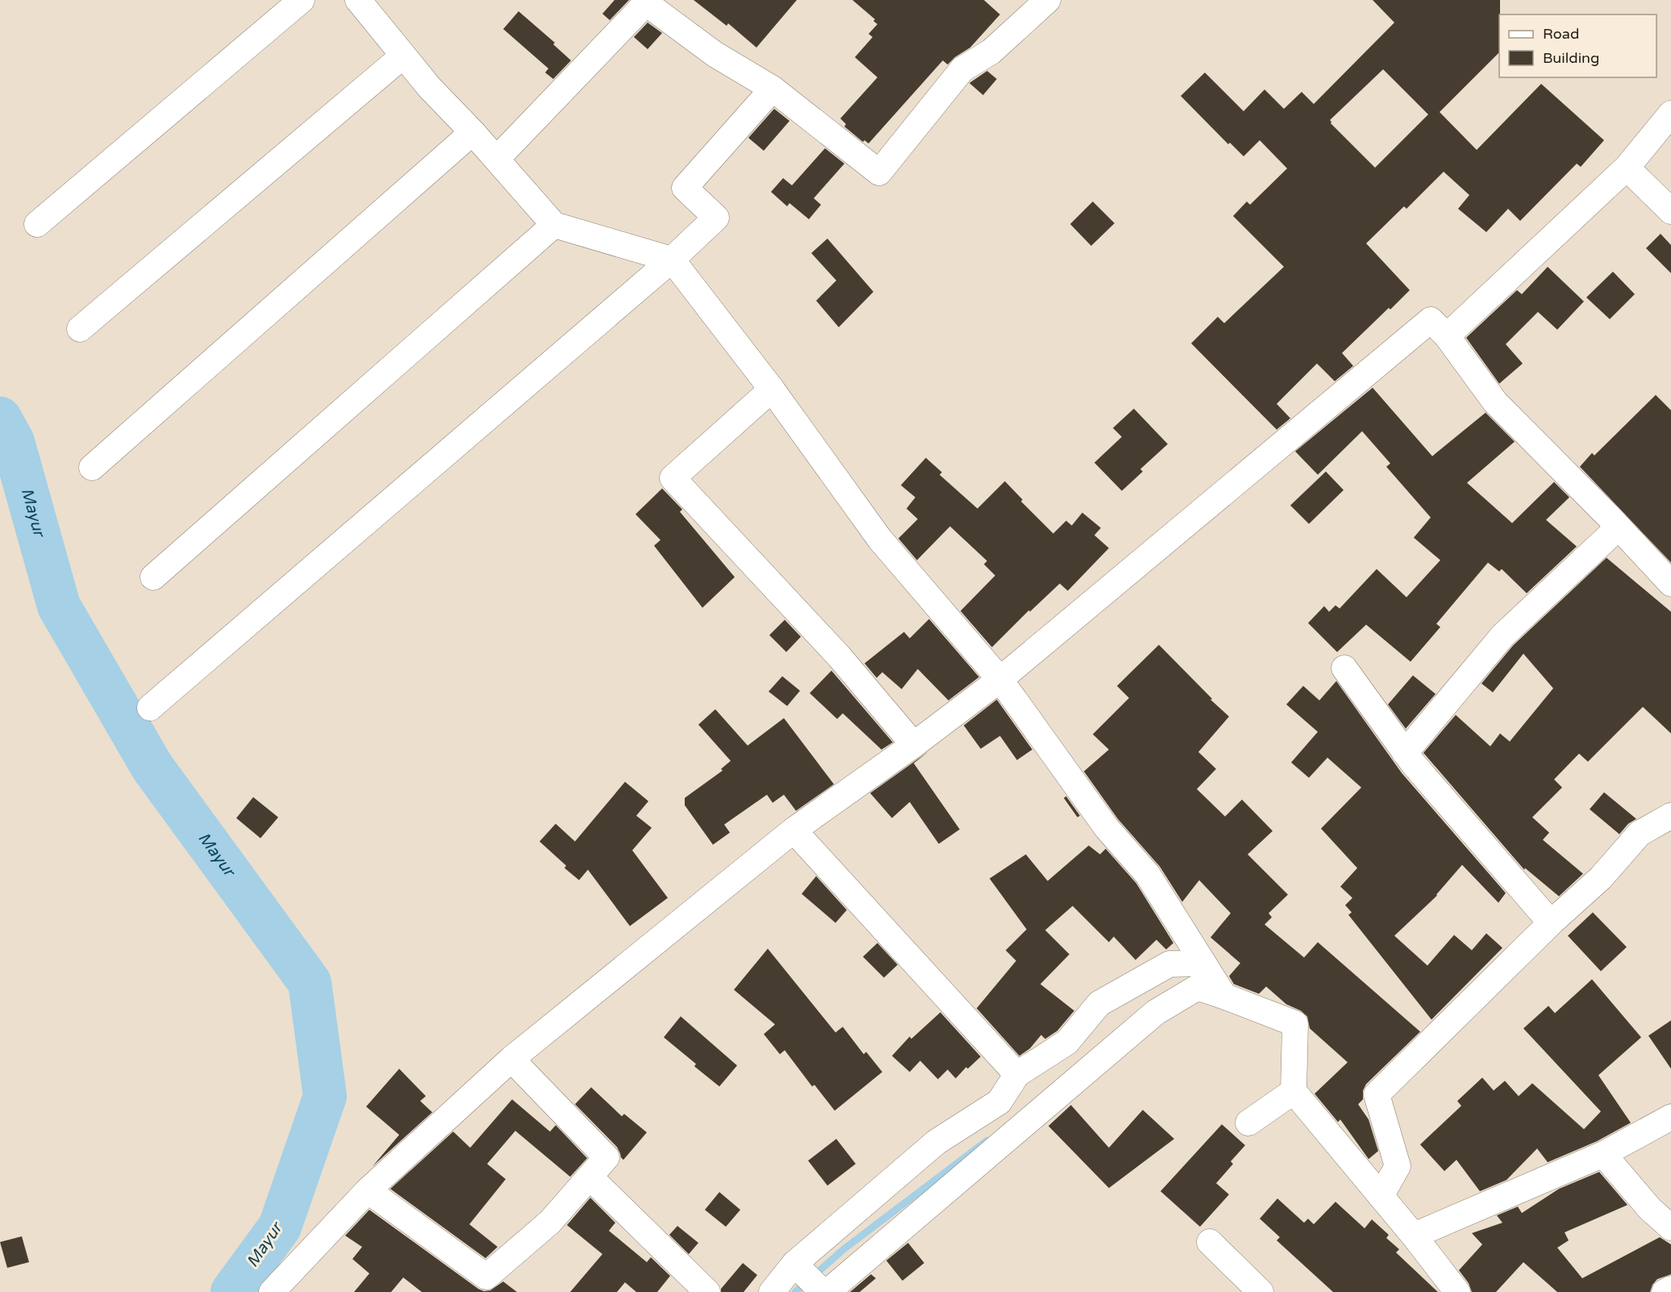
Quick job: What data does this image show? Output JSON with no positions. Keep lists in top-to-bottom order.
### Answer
{
  "water": ["Mayur"],
  "legend": ["Road", "Building"]
}
